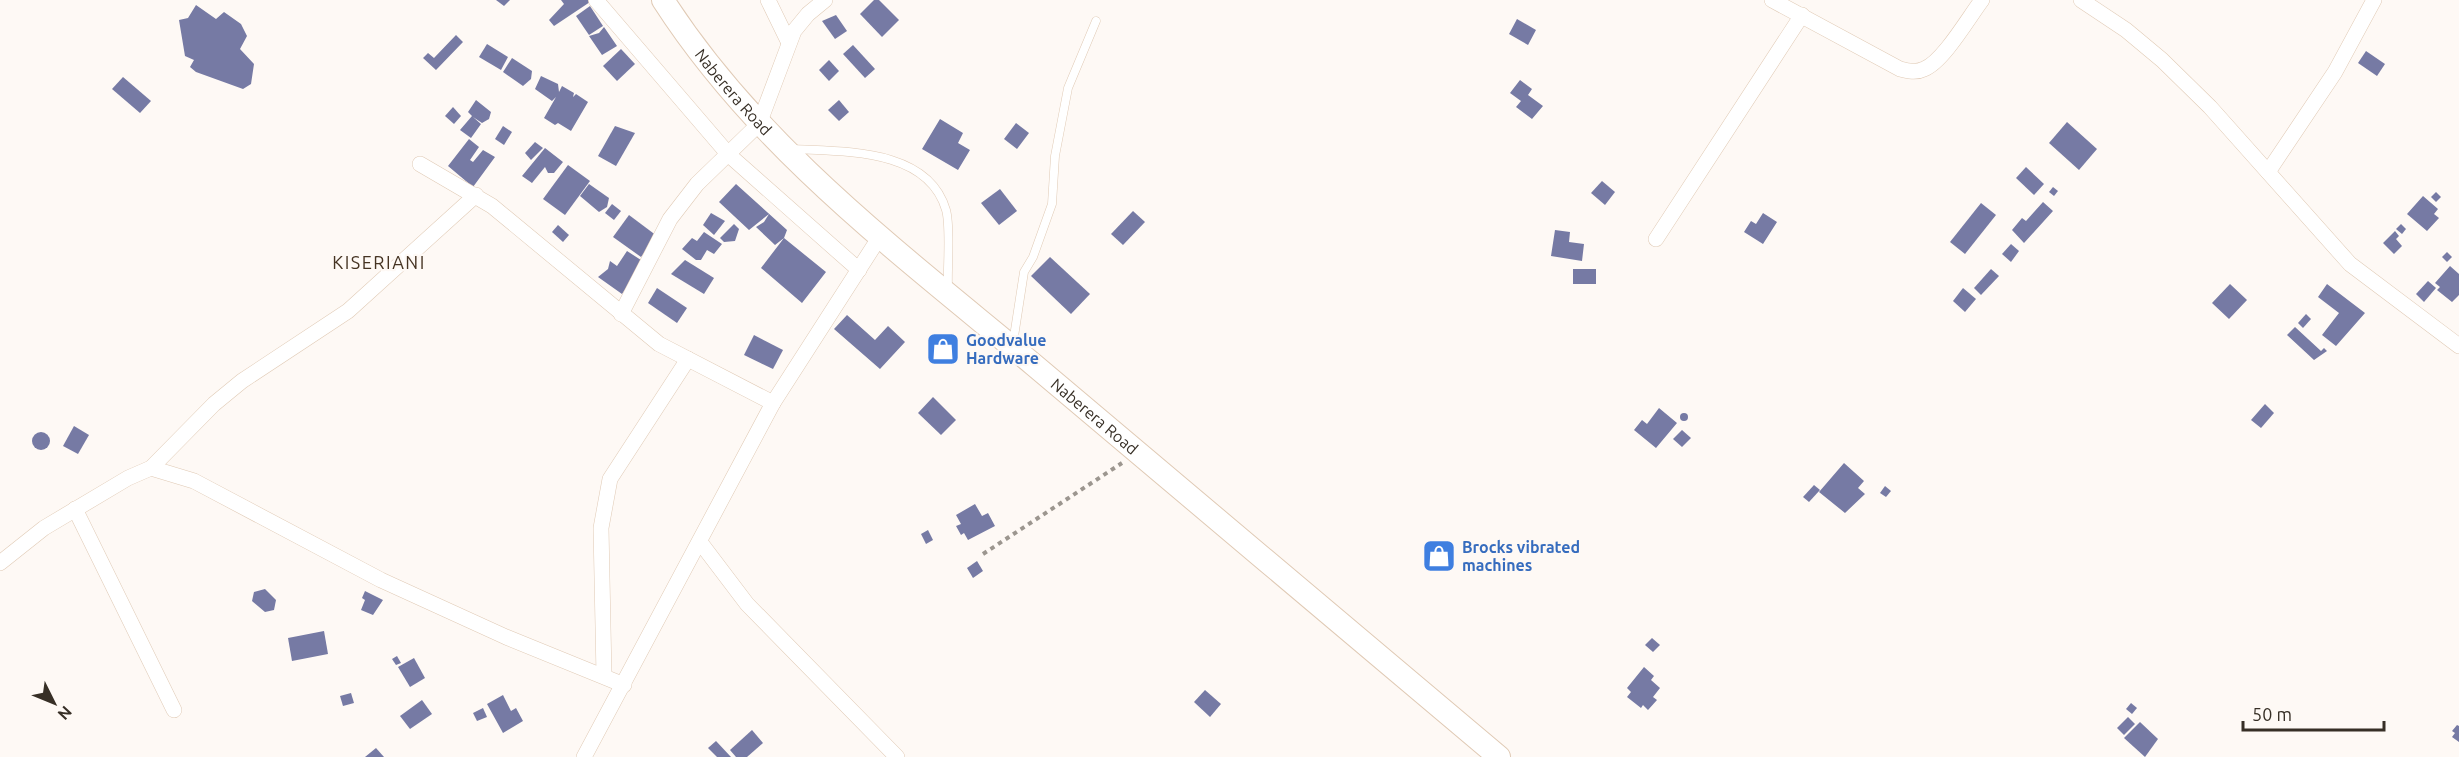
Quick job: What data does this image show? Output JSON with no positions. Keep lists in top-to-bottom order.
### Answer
{
  "streets": {
    "street": ["Naberera Road"]
  },
  "districts": ["KISERIANI"],
  "places": {
    "shop": ["Goodvalue Hardware", "Brocks vibrated machines"]
  },
  "scale_bar": "50 m",
  "north": "bottom right"
}
